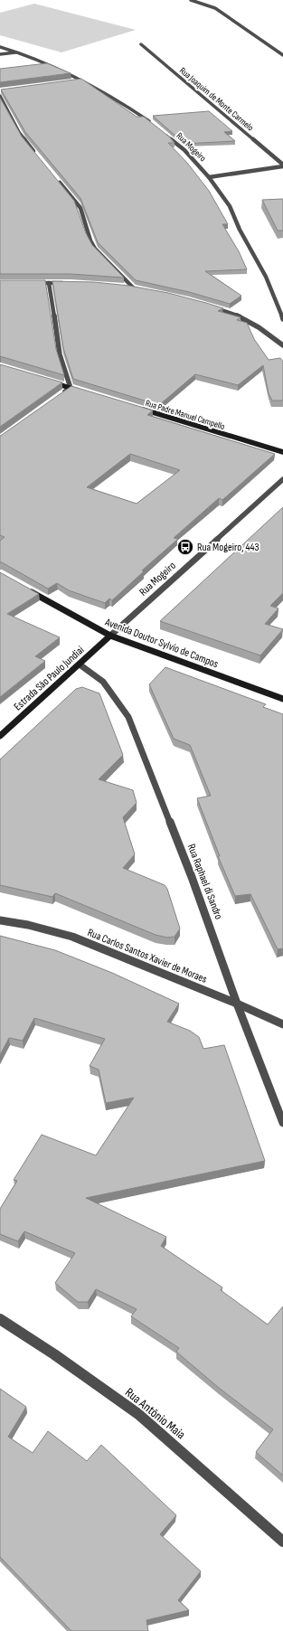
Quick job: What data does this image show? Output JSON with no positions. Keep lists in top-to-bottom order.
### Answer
{
  "streets": {
    "main road": ["Rua Padre Manuel Campello", "Avenida Doutor Sylvio de Campos", "Estrada São Paulo Jundiai"],
    "street": [
      "Rua Joaquim de Monte Carmelo",
      "Rua Mogeiro",
      "Rua Raphael di Sandro",
      "Rua Carlos Santos Xavier de Moraes",
      "Rua Antônio Maia"
    ]
  },
  "crossings": [
    ["Rua Mogeiro", "Avenida Doutor Sylvio de Campos"],
    ["Rua Mogeiro", "Estrada São Paulo Jundiai"],
    ["Avenida Doutor Sylvio de Campos", "Estrada São Paulo Jundiai"],
    ["Estrada São Paulo Jundiai", "Rua Raphael di Sandro"],
    ["Rua Raphael di Sandro", "Rua Carlos Santos Xavier de Moraes"]
  ],
  "places": {
    "bus stop": ["Rua Mogeiro, 443"]
  }
}
